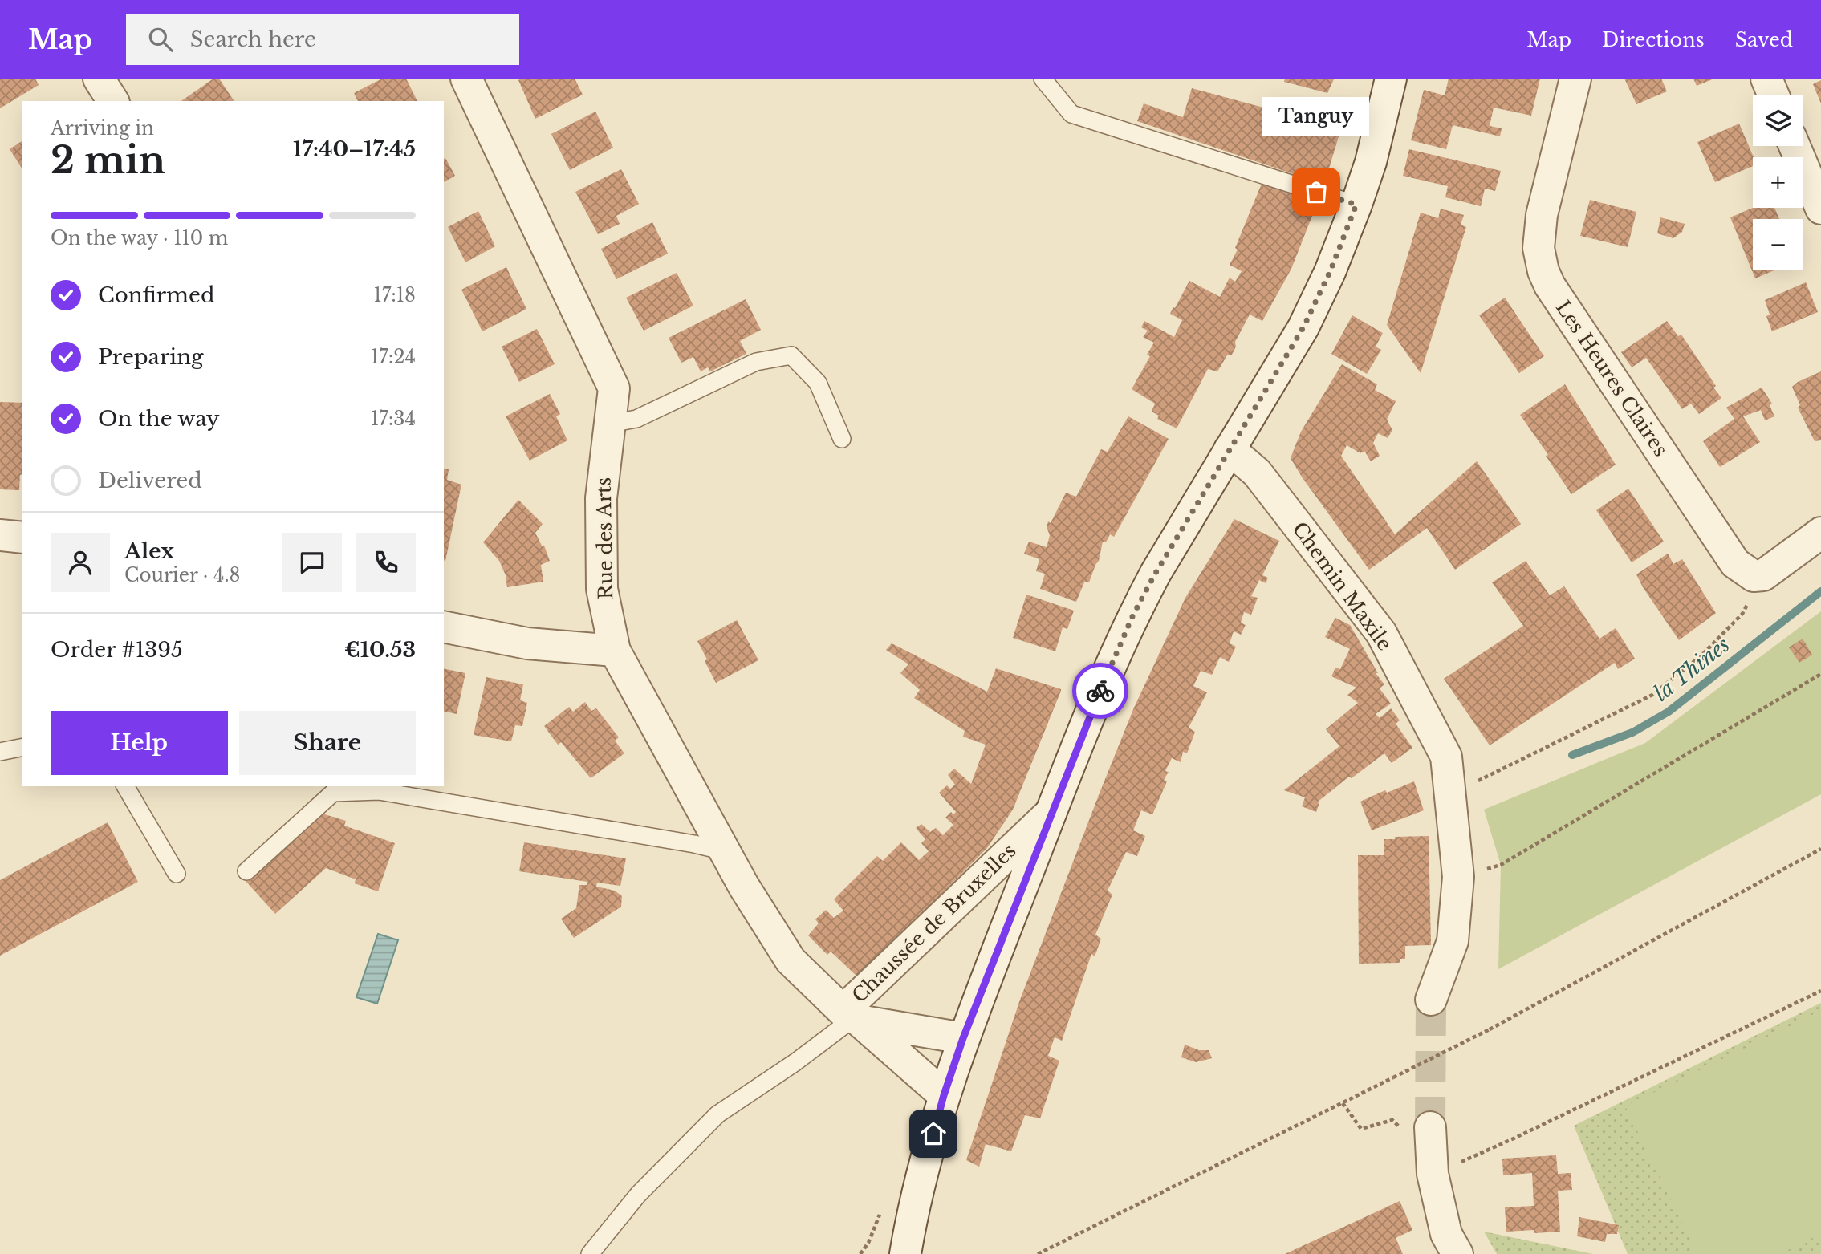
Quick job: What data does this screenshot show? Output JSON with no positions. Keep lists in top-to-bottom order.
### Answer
{
  "streets": {
    "street": [
      "Les Heures Claires",
      "Rue des Arts",
      "Chemin Maxile",
      "Chaussée de Bruxelles"
    ]
  },
  "crossings": [
    ["Rue des Arts", "Chaussée de Bruxelles"],
    ["Chemin Maxile", "Chaussée de Bruxelles"]
  ],
  "water": ["la Thines"],
  "places": ["Tanguy"],
  "page": {
    "header": "Map",
    "search": "Search here",
    "nav": ["Map", "Directions", "Saved"],
    "map_buttons": ["+", "−"],
    "bubble": "Tanguy",
    "heading": ["2 min", "Arriving in", "17:40–17:45"],
    "panel": [
      "Alex",
      "Courier · 4.8",
      "Order #1395",
      "€10.53"
    ],
    "bar": "On the way · 110 m",
    "list": [
      ["Confirmed", "17:18"],
      ["Preparing", "17:24"],
      ["On the way", "17:34"],
      "Delivered"
    ],
    "buttons": ["Help", "Share"]
  }
}
